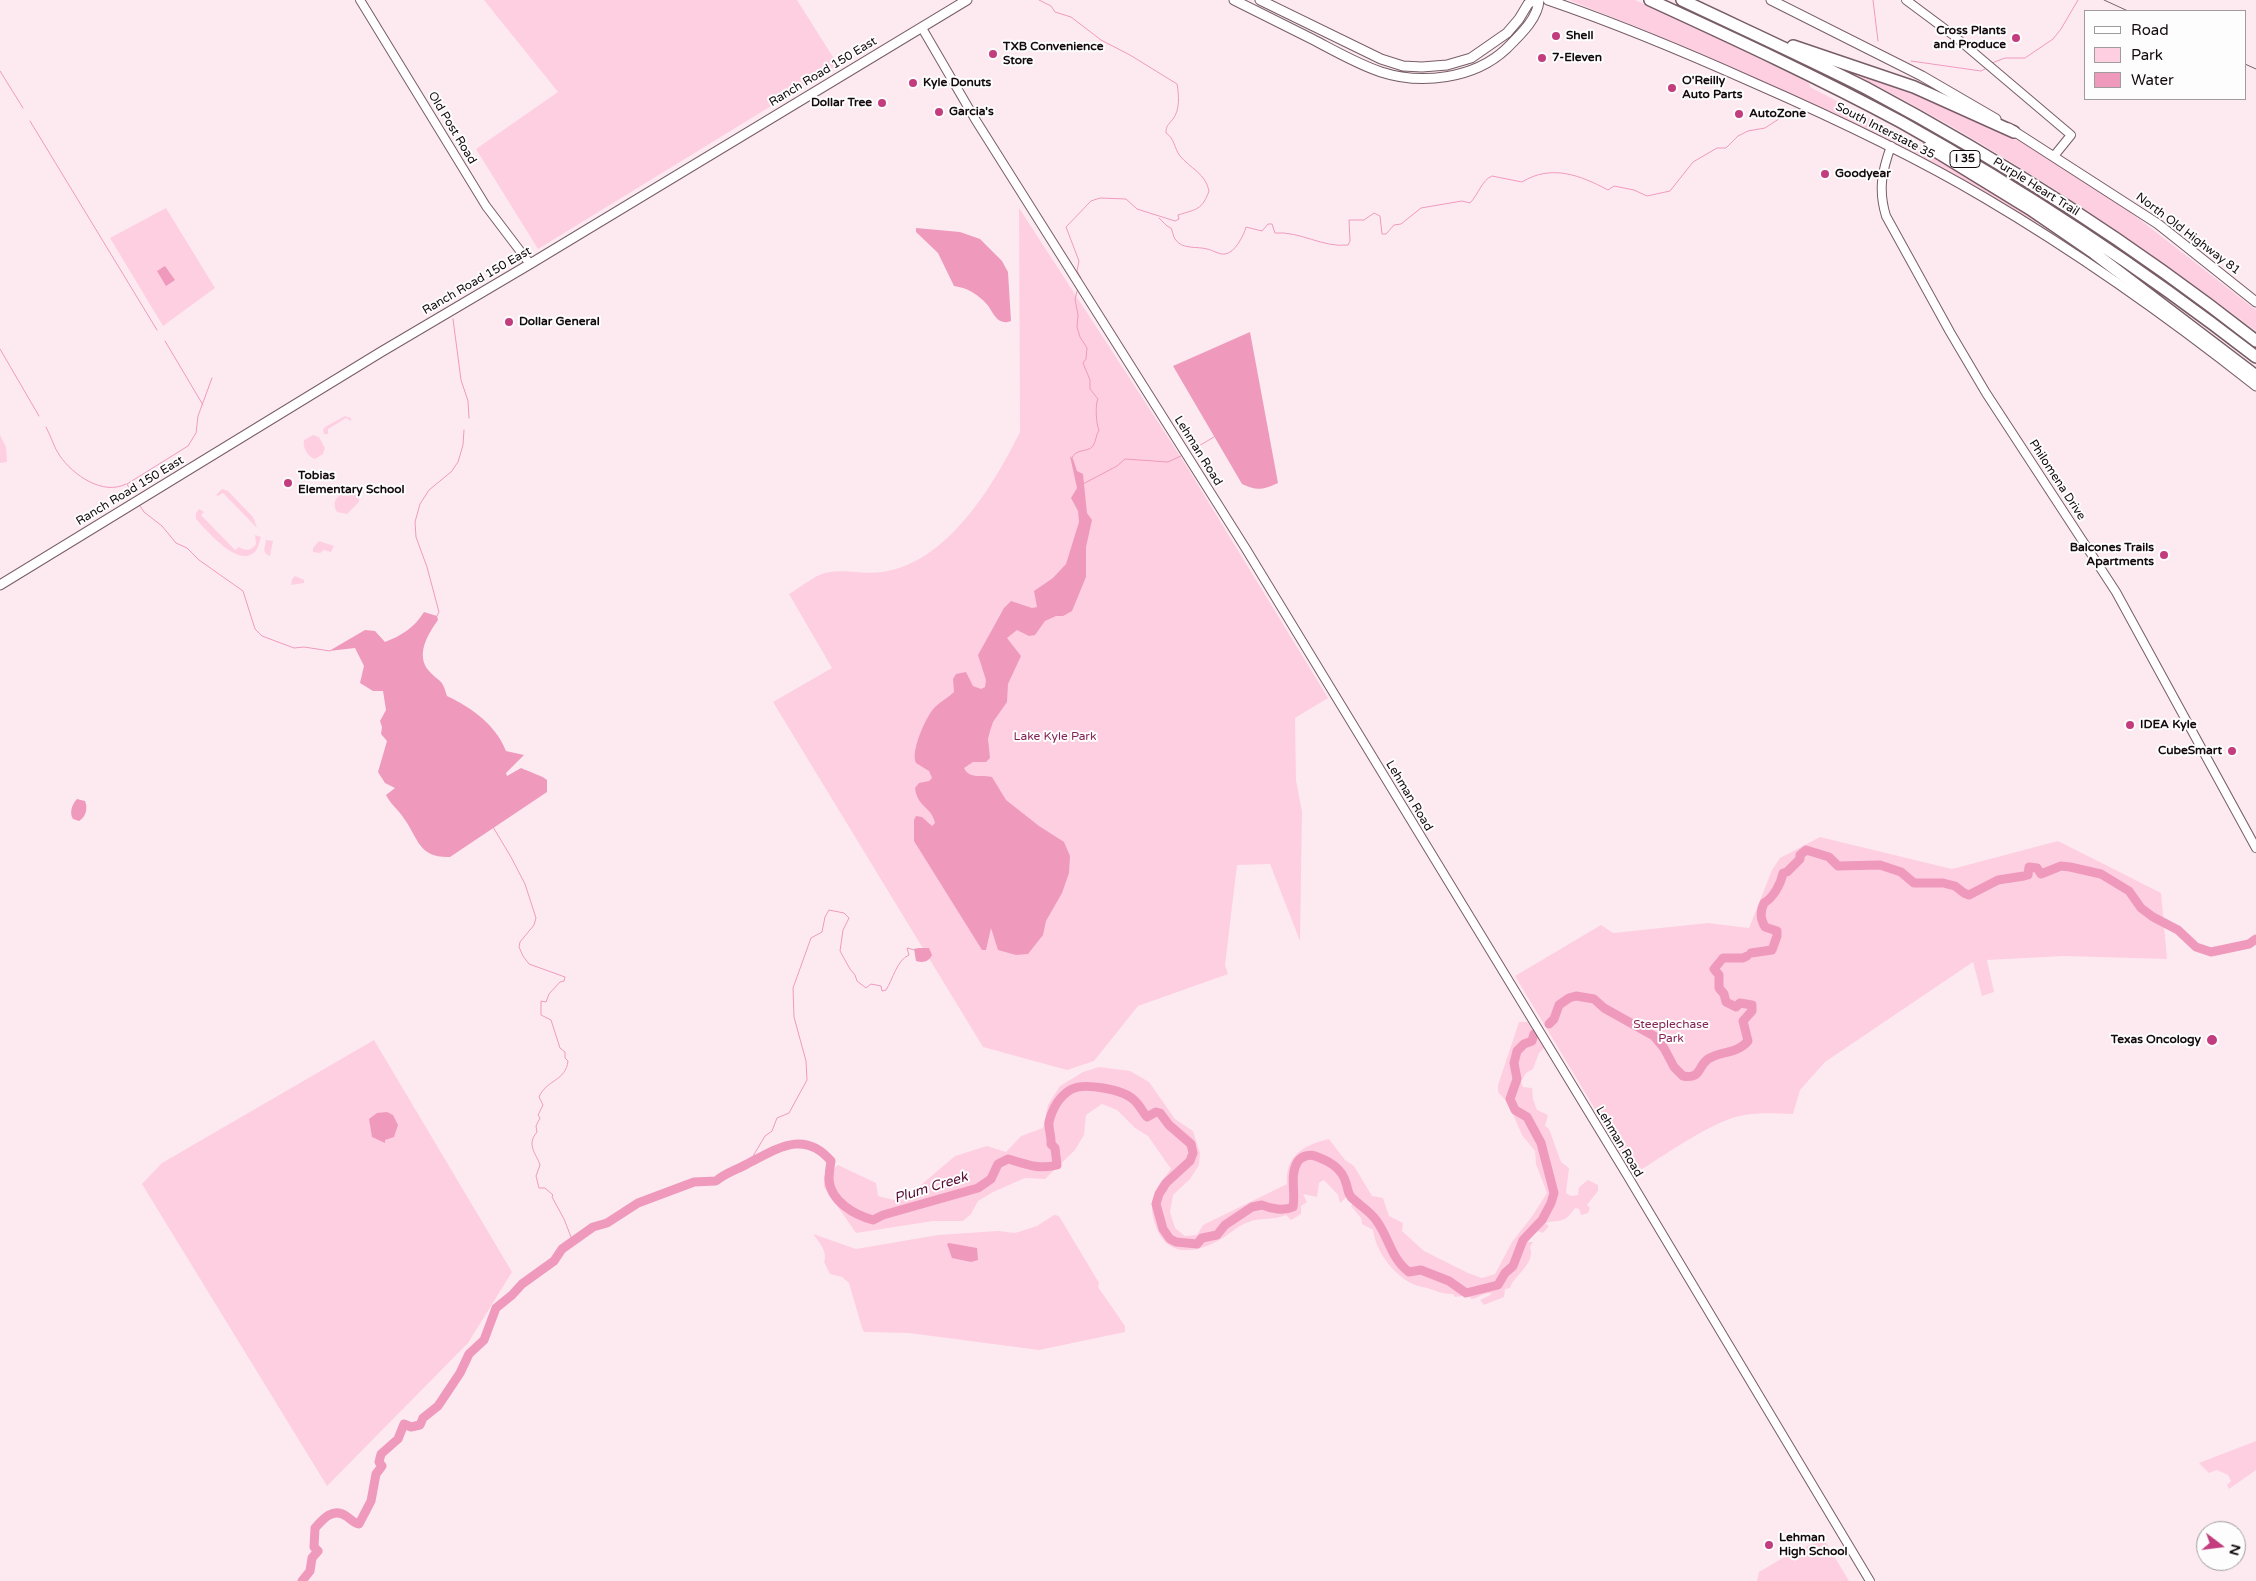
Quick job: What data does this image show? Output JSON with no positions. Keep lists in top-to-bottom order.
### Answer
{
  "streets": {
    "highway": ["I 35", "Purple Heart Trail"],
    "main road": ["Ranch Road 150 East", "South Interstate 35", "North Old Highway 81"],
    "street": ["Old Post Road", "Lehman Road", "Philomena Drive"]
  },
  "crossings": [
    ["Ranch Road 150 East", "Old Post Road"],
    ["Ranch Road 150 East", "Lehman Road"],
    ["South Interstate 35", "Philomena Drive"]
  ],
  "water": ["Plum Creek"],
  "parks": ["Lake Kyle Park", "Steeplechase Park"],
  "places": [
    "Shell",
    "Cross Plants and Produce",
    "TXB Convenience Store",
    "7-Eleven",
    "Kyle Donuts",
    "O'Reilly Auto Parts",
    "Dollar Tree",
    "Garcia's",
    "AutoZone",
    "Goodyear",
    "Dollar General",
    "Tobias Elementary School",
    "Balcones Trails Apartments",
    "IDEA Kyle",
    "CubeSmart",
    "Texas Oncology",
    "Lehman High School"
  ],
  "legend": ["Road", "Park", "Water"],
  "north": "right"
}
